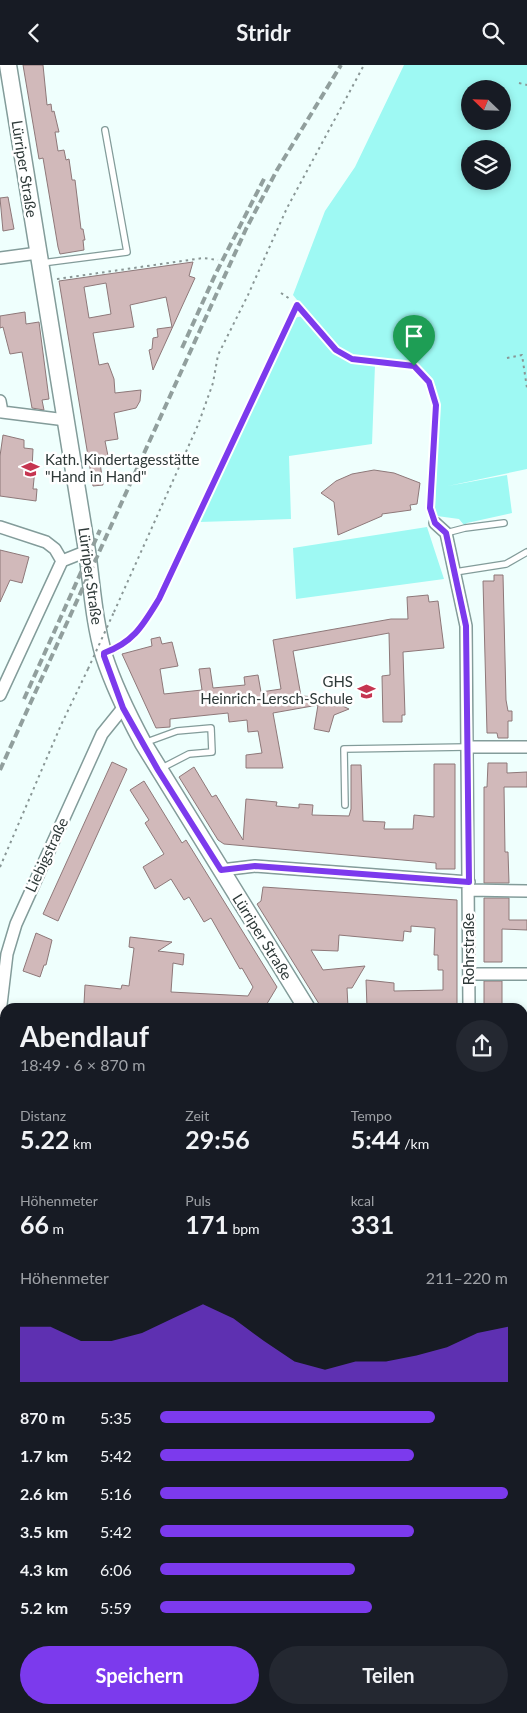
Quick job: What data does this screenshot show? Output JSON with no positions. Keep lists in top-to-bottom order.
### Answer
{
  "streets": {
    "street": ["Lürriper Straße", "Liebigstraße", "Rohrstraße"]
  },
  "crossings": [
    ["Lürriper Straße", "Liebigstraße"]
  ],
  "places": {
    "school or university": ["Kath. Kindertagesstätte \"Hand in Hand\"", "GHS Heinrich-Lersch-Schule"]
  },
  "north": "top left",
  "page": {
    "header": "Stridr",
    "heading": ["Abendlauf", "18:49 · 6 × 870 m"],
    "stats": [
      ["Distanz", "5.22 km"],
      ["Zeit", "29:56"],
      ["Tempo", "5:44 /km"],
      ["Höhenmeter", "66 m"],
      ["Puls", "171 bpm"],
      ["kcal", "331"]
    ],
    "chart": ["Höhenmeter", "211–220 m"],
    "list": [
      {
        "name": "870 m",
        "note": "5:35"
      },
      {
        "name": "1.7 km",
        "note": "5:42"
      },
      {
        "name": "2.6 km",
        "note": "5:16"
      },
      {
        "name": "3.5 km",
        "note": "5:42"
      },
      {
        "name": "4.3 km",
        "note": "6:06"
      },
      {
        "name": "5.2 km",
        "note": "5:59"
      }
    ],
    "buttons": ["Speichern", "Teilen"]
  }
}
